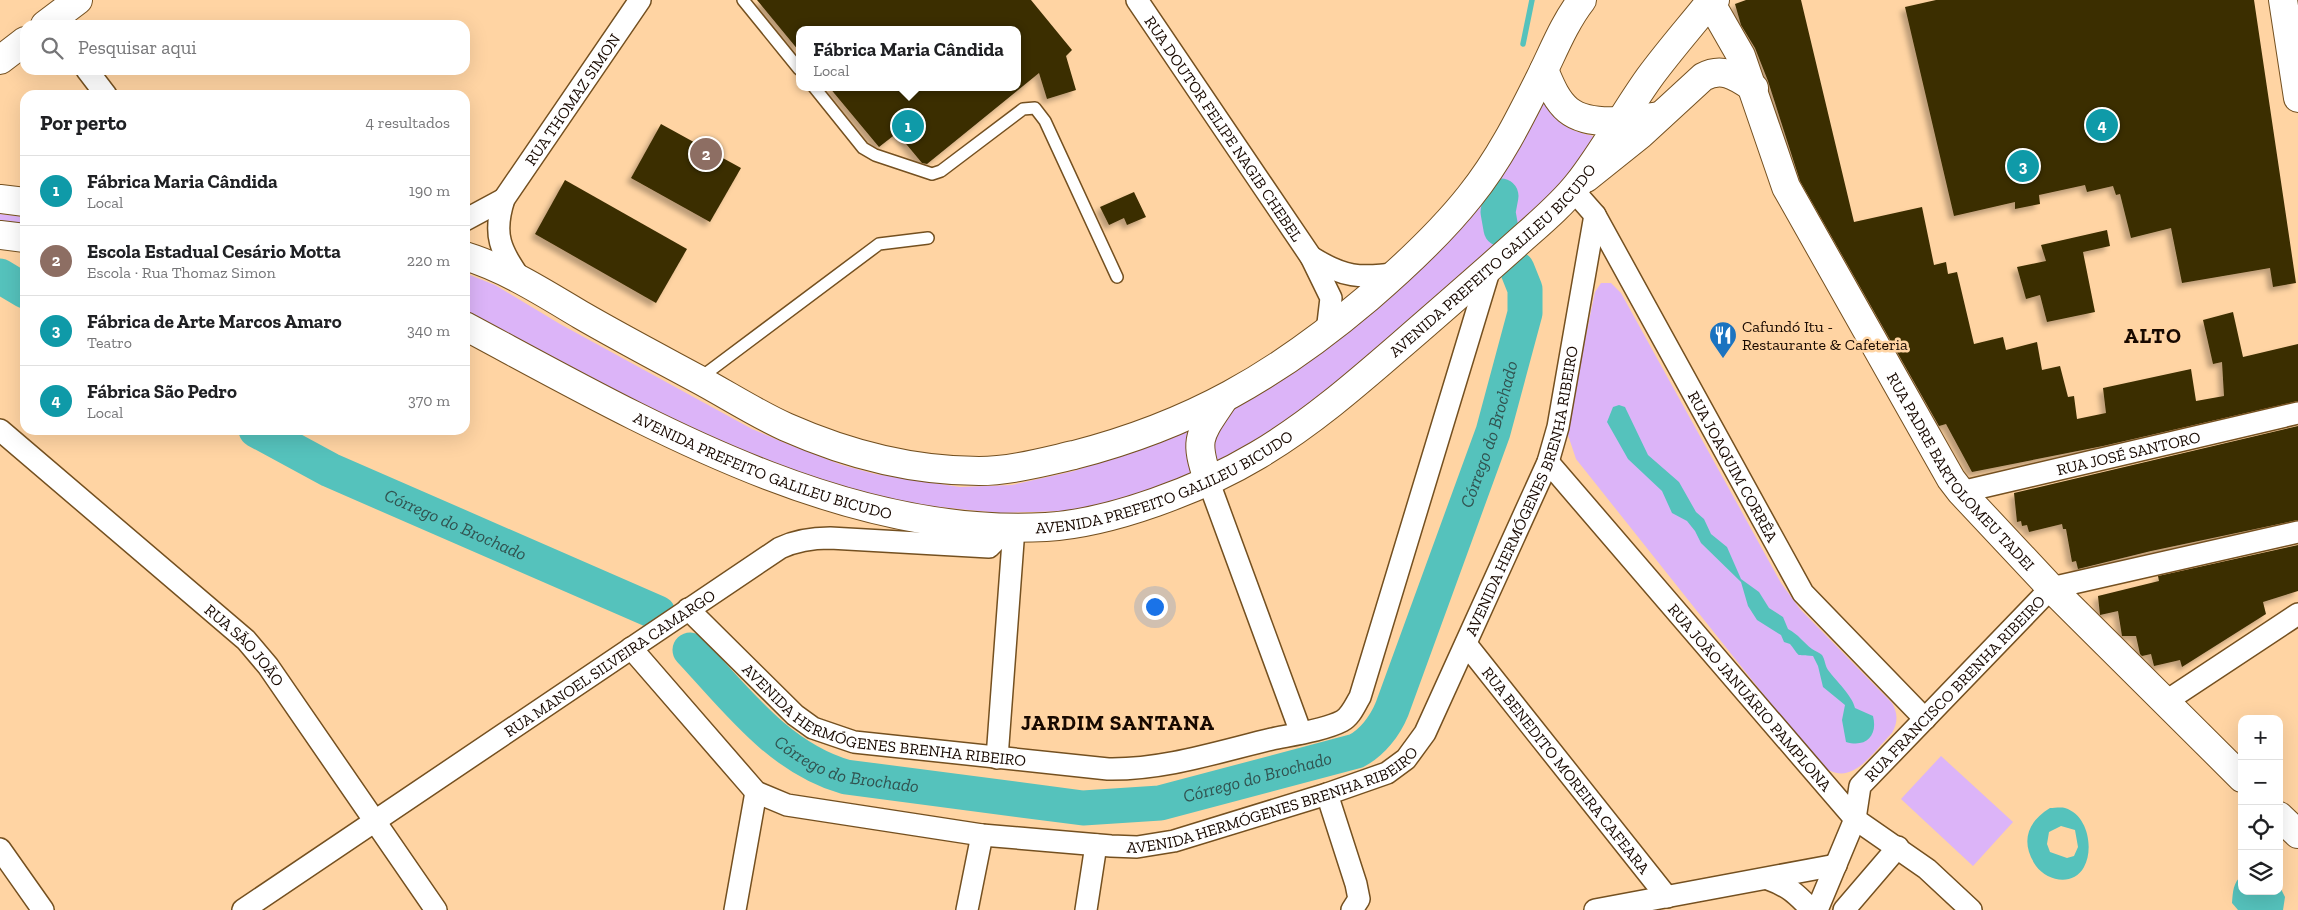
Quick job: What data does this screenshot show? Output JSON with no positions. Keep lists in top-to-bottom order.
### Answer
{
  "streets": {
    "main road": ["AVENIDA PREFEITO GALILEU BICUDO", "RUA PADRE BARTOLOMEU TADEI"],
    "street": [
      "RUA THOMAZ SIMON",
      "RUA DOUTOR FELIPE NAGIB CHEBEL",
      "RUA JOSÉ SANTORO",
      "RUA JOAQUIM CORRÊA",
      "AVENIDA HERMÓGENES BRENHA RIBEIRO",
      "RUA SÃO JOÃO",
      "RUA MANOEL SILVEIRA CAMARGO",
      "RUA FRANCISCO BRENHA RIBEIRO",
      "RUA JOÃO JANUÁRIO PAMPLONA",
      "RUA BENEDITO MOREIRA CAFEARA"
    ]
  },
  "crossings": [
    ["AVENIDA PREFEITO GALILEU BICUDO", "RUA JOAQUIM CORRÊA"],
    ["AVENIDA PREFEITO GALILEU BICUDO", "RUA PADRE BARTOLOMEU TADEI"],
    ["AVENIDA PREFEITO GALILEU BICUDO", "AVENIDA HERMÓGENES BRENHA RIBEIRO"],
    ["AVENIDA PREFEITO GALILEU BICUDO", "RUA MANOEL SILVEIRA CAMARGO"],
    ["RUA JOSÉ SANTORO", "RUA PADRE BARTOLOMEU TADEI"],
    ["RUA JOAQUIM CORRÊA", "AVENIDA HERMÓGENES BRENHA RIBEIRO"],
    ["RUA JOAQUIM CORRÊA", "RUA FRANCISCO BRENHA RIBEIRO"],
    ["RUA PADRE BARTOLOMEU TADEI", "RUA FRANCISCO BRENHA RIBEIRO"],
    ["AVENIDA HERMÓGENES BRENHA RIBEIRO", "RUA MANOEL SILVEIRA CAMARGO"],
    ["AVENIDA HERMÓGENES BRENHA RIBEIRO", "RUA JOÃO JANUÁRIO PAMPLONA"],
    ["AVENIDA HERMÓGENES BRENHA RIBEIRO", "RUA BENEDITO MOREIRA CAFEARA"],
    ["RUA SÃO JOÃO", "RUA MANOEL SILVEIRA CAMARGO"],
    ["RUA FRANCISCO BRENHA RIBEIRO", "RUA JOÃO JANUÁRIO PAMPLONA"]
  ],
  "districts": ["ALTO", "JARDIM SANTANA"],
  "water": ["Córrego do Brochado"],
  "places": {
    "restaurant": ["Cafundó Itu - Restaurante & Cafeteria"]
  },
  "page": {
    "search": "Pesquisar aqui",
    "popup": ["Fábrica Maria Cândida", "Local"],
    "heading": ["Por perto", "4 resultados"],
    "pins": [
      "4",
      "1",
      "2",
      "3"
    ],
    "list": [
      {
        "mark": "1",
        "name": "Fábrica Maria Cândida",
        "note": "Local",
        "value": "190 m"
      },
      {
        "mark": "2",
        "name": "Escola Estadual Cesário Motta",
        "note": "Escola · Rua Thomaz Simon",
        "value": "220 m"
      },
      {
        "mark": "3",
        "name": "Fábrica de Arte Marcos Amaro",
        "note": "Teatro",
        "value": "340 m"
      },
      {
        "mark": "4",
        "name": "Fábrica São Pedro",
        "note": "Local",
        "value": "370 m"
      }
    ],
    "map_buttons": ["+", "−"]
  }
}
